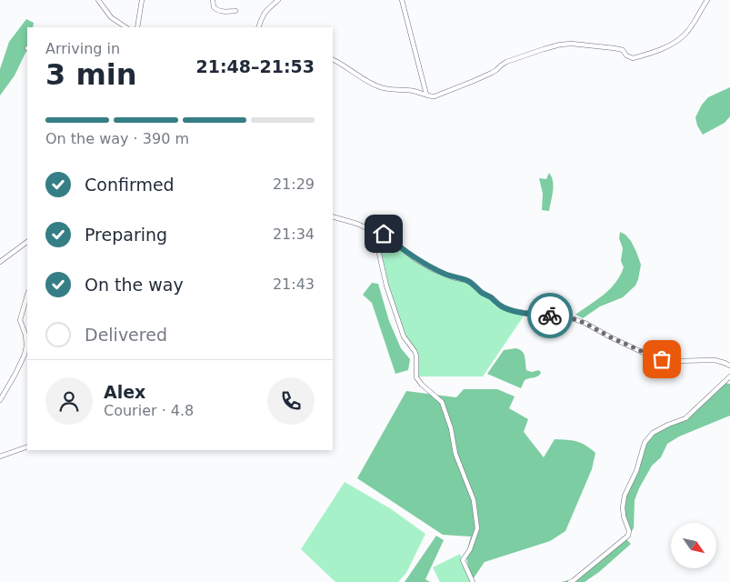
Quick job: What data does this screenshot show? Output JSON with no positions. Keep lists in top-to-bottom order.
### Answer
{
  "north": "bottom right",
  "page": {
    "heading": ["3 min", "Arriving in", "21:48–21:53"],
    "panel": ["Alex", "Courier · 4.8"],
    "bar": "On the way · 390 m",
    "list": [
      ["Confirmed", "21:29"],
      ["Preparing", "21:34"],
      ["On the way", "21:43"],
      "Delivered"
    ]
  }
}
